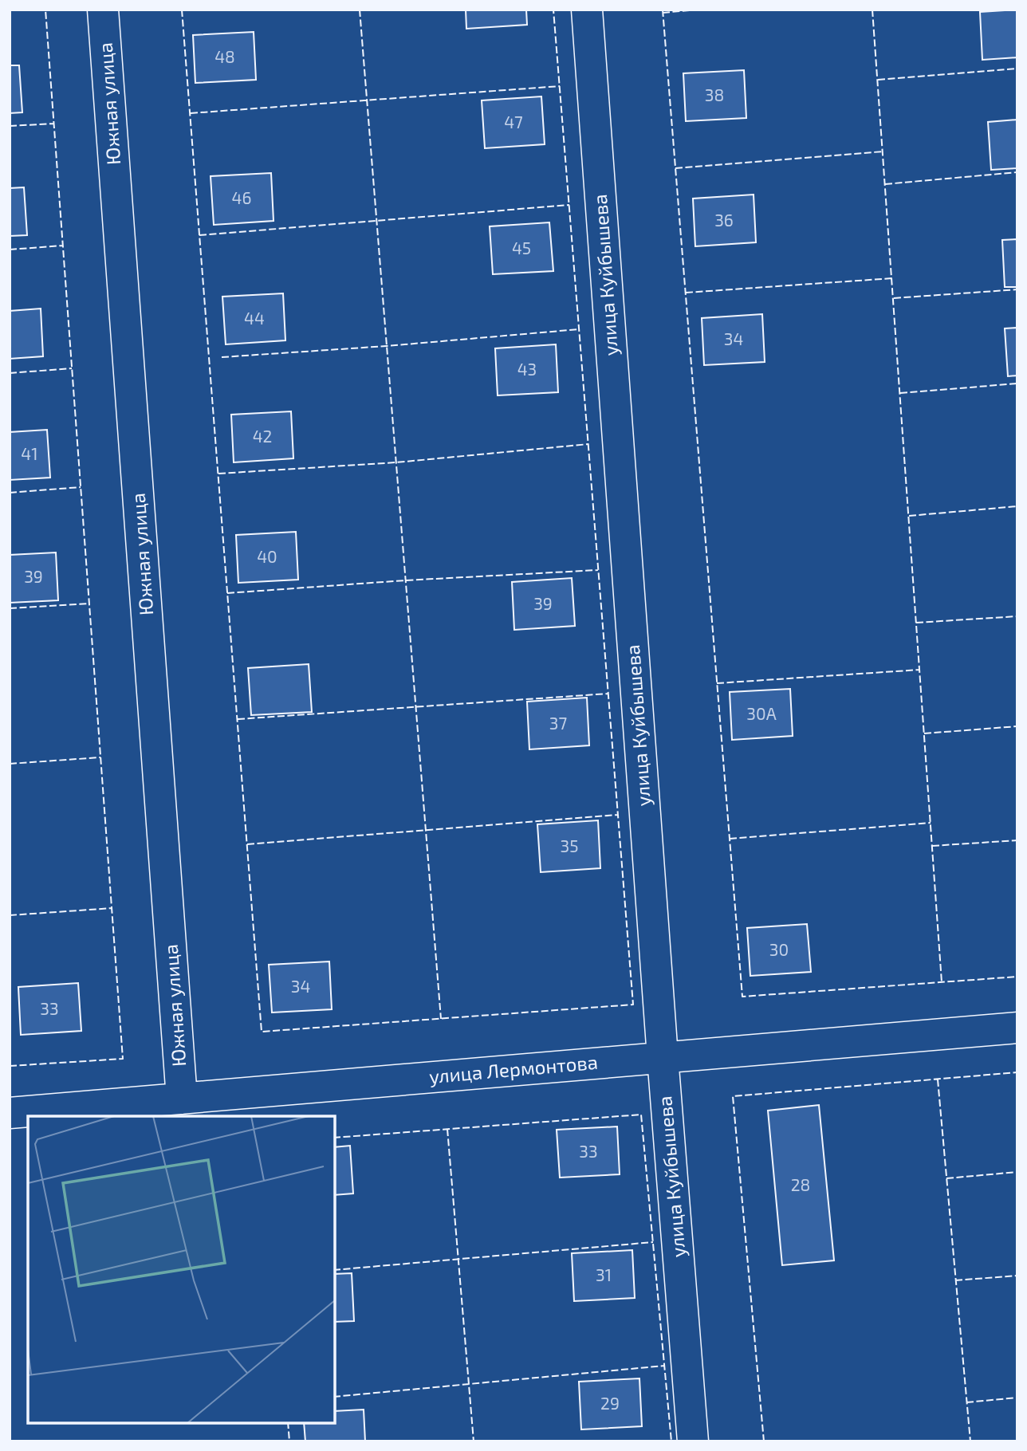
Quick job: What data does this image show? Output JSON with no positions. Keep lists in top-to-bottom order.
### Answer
{
  "streets": {
    "street": ["Южная улица", "улица Куйбышева", "улица Лермонтова"]
  },
  "crossings": [
    ["Южная улица", "улица Лермонтова"],
    ["улица Куйбышева", "улица Лермонтова"]
  ],
  "house_numbers": [
    "48",
    "38",
    "47",
    "46",
    "36",
    "45",
    "44",
    "34",
    "43",
    "42",
    "41",
    "40",
    "39",
    "39",
    "30А",
    "37",
    "35",
    "30",
    "34",
    "33",
    "33",
    "28",
    "31",
    "29"
  ]
}
